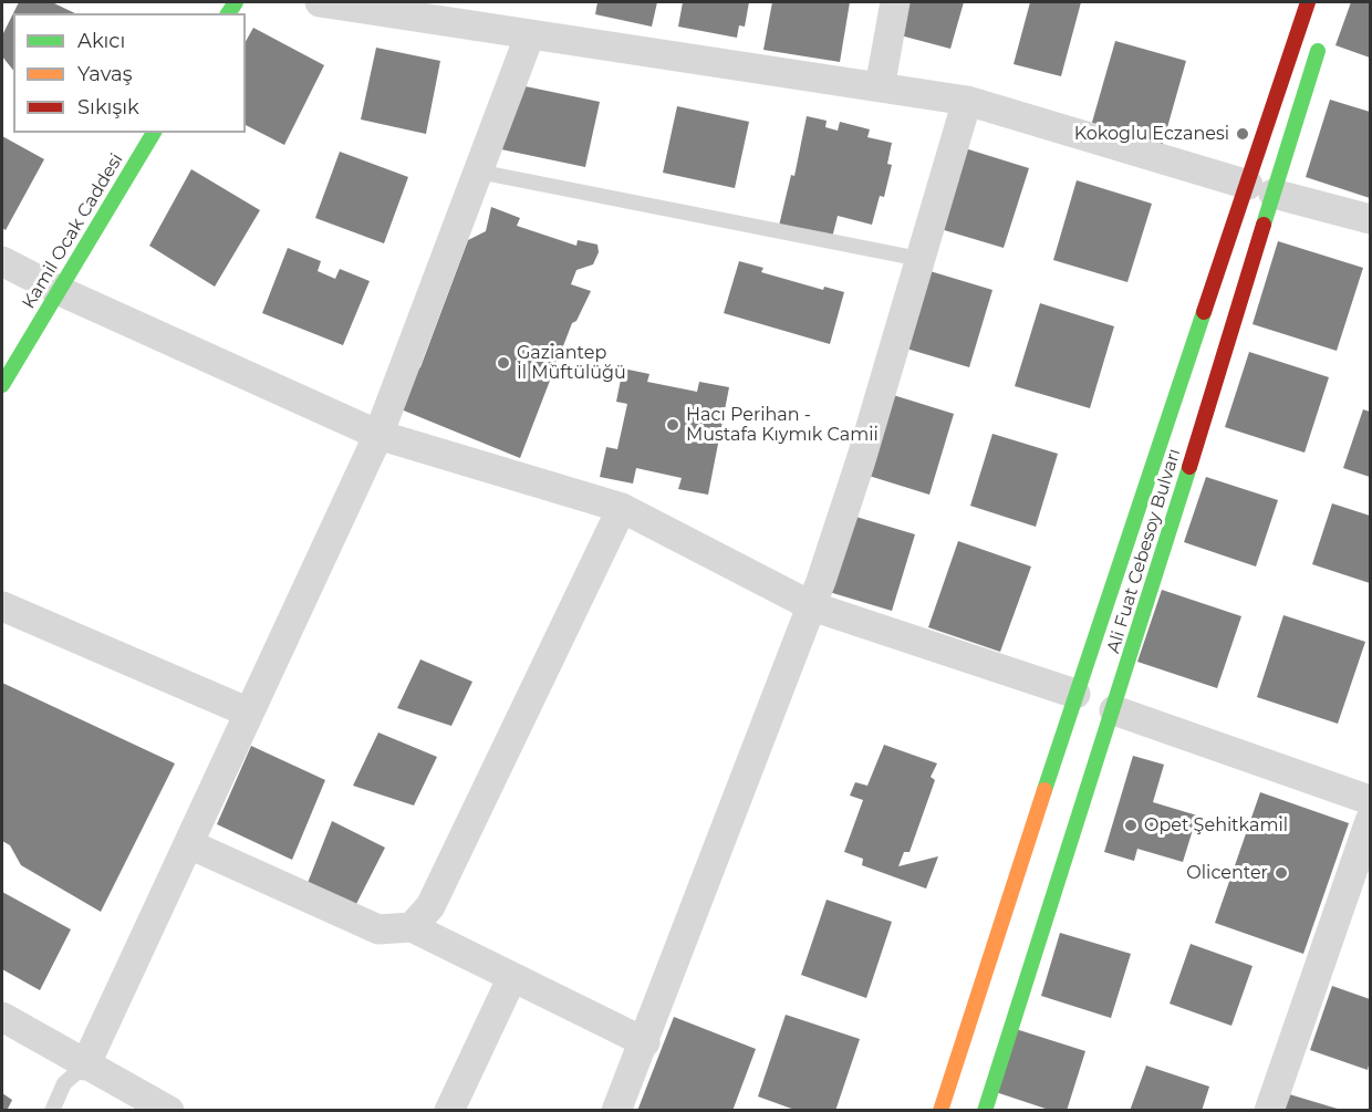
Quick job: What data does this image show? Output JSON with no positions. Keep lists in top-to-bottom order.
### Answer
{
  "streets": {
    "street": ["Kamil Ocak Caddesi", "Ali Fuat Cebesoy Bulvarı"]
  },
  "places": [
    "Kokoglu Eczanesi",
    "Gaziantep İl Müftülüğü",
    "Hacı Perihan - Mustafa Kıymık Camii",
    "Opet Şehitkamil",
    "Olicenter"
  ],
  "legend": ["Akıcı", "Yavaş", "Sıkışık"]
}
